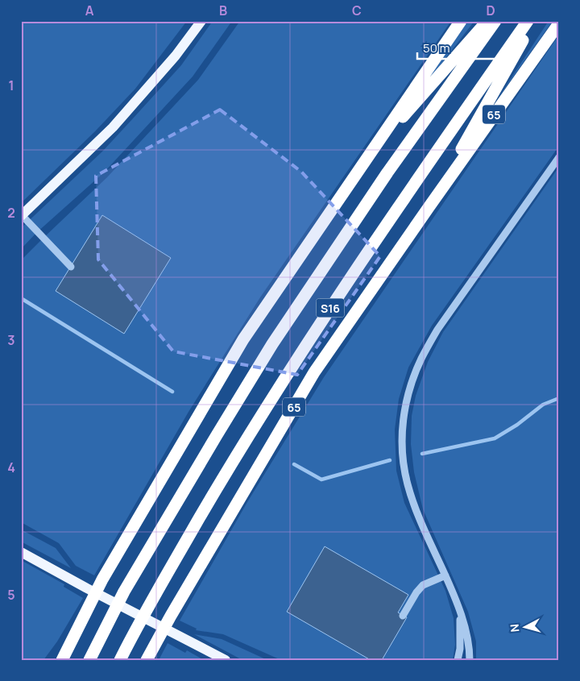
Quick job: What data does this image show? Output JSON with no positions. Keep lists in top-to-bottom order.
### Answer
{
  "streets": {
    "highway": ["65", "S16"]
  },
  "scale_bar": "50 m",
  "north": "left",
  "grid": {
    "columns": [
      "A",
      "B",
      "C",
      "D"
    ],
    "rows": [
      "1",
      "2",
      "3",
      "4",
      "5"
    ]
  }
}
